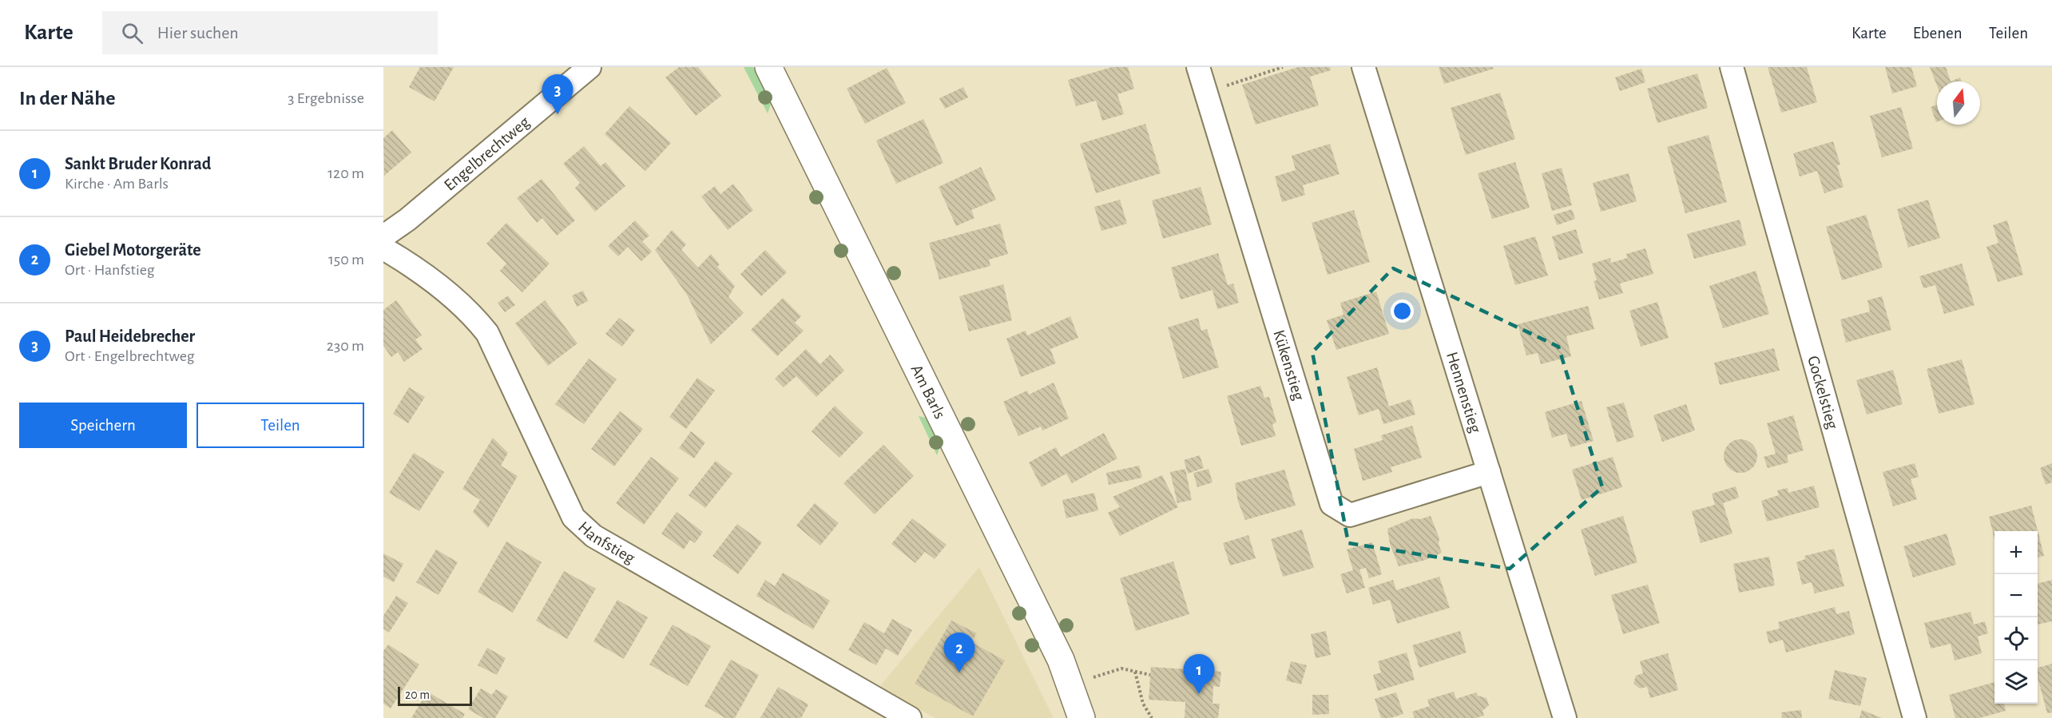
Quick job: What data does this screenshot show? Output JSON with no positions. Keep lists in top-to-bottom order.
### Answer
{
  "streets": {
    "street": [
      "Engelbrechtweg",
      "Kükenstieg",
      "Am Barls",
      "Gockelstieg",
      "Hennenstieg",
      "Hanfstieg"
    ]
  },
  "crossings": [
    ["Kükenstieg", "Hennenstieg"]
  ],
  "scale_bar": "20 m",
  "north": "top",
  "page": {
    "header": "Karte",
    "search": "Hier suchen",
    "nav": ["Karte", "Ebenen", "Teilen"],
    "heading": ["In der Nähe", "3 Ergebnisse"],
    "pins": ["3", "2", "1"],
    "list": [
      {
        "mark": "1",
        "name": "Sankt Bruder Konrad",
        "note": "Kirche · Am Barls",
        "value": "120 m"
      },
      {
        "mark": "2",
        "name": "Giebel Motorgeräte",
        "note": "Ort · Hanfstieg",
        "value": "150 m"
      },
      {
        "mark": "3",
        "name": "Paul Heidebrecher",
        "note": "Ort · Engelbrechtweg",
        "value": "230 m"
      }
    ],
    "buttons": ["Speichern", "Teilen"],
    "map_buttons": ["+", "−"],
    "scale": "20 m"
  }
}
